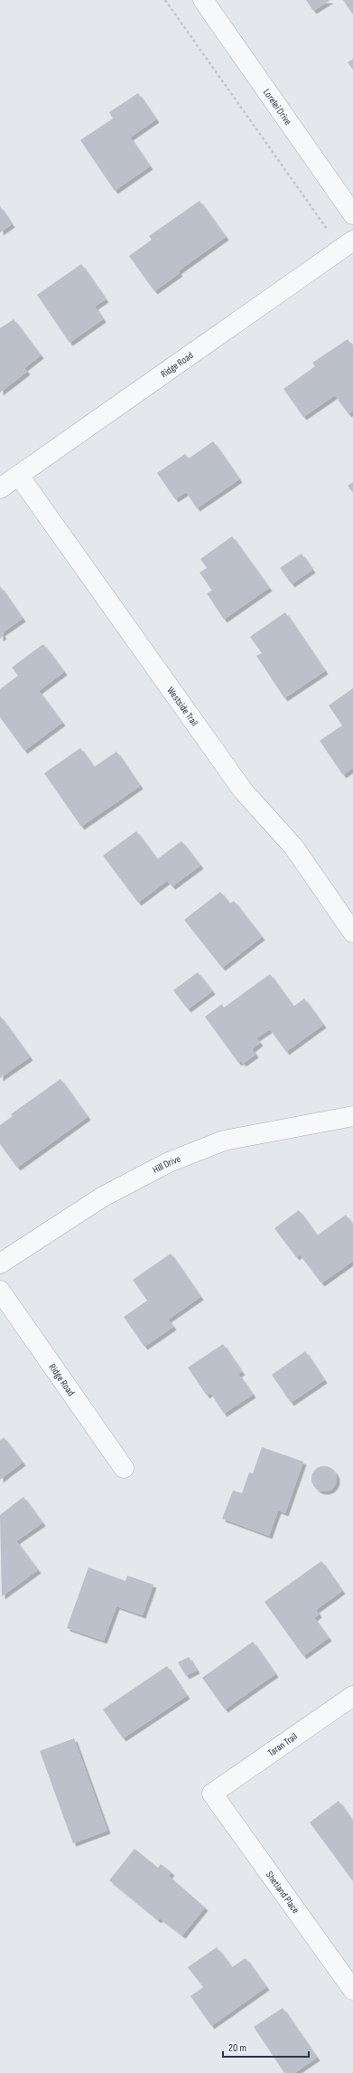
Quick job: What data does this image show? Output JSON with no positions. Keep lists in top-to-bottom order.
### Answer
{
  "streets": {
    "street": [
      "Lorelei Drive",
      "Ridge Road",
      "Westside Trail",
      "Hill Drive",
      "Taran Trail",
      "Shetland Place"
    ]
  },
  "crossings": [
    ["Ridge Road", "Westside Trail"],
    ["Taran Trail", "Shetland Place"]
  ],
  "scale_bar": "20 m"
}
